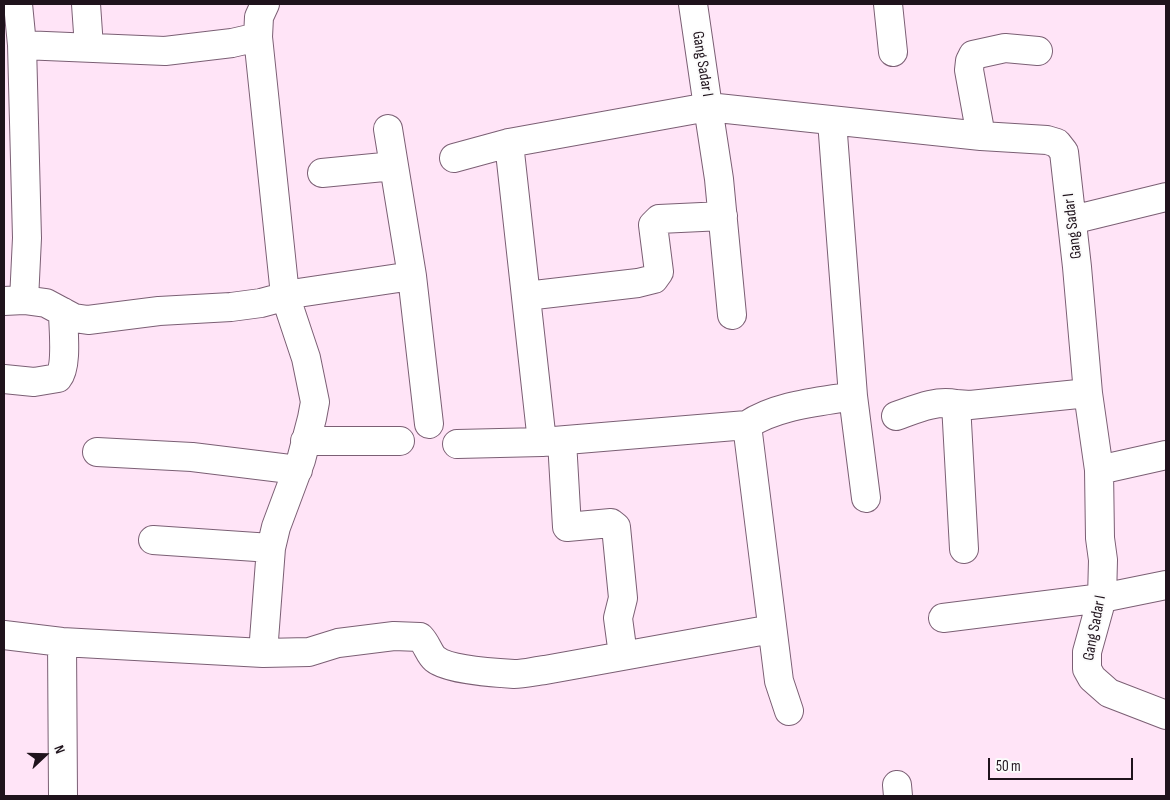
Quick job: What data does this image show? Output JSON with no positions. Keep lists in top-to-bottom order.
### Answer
{
  "streets": {
    "street": ["Gang Sadar I"]
  },
  "scale_bar": "50 m",
  "north": "right"
}
